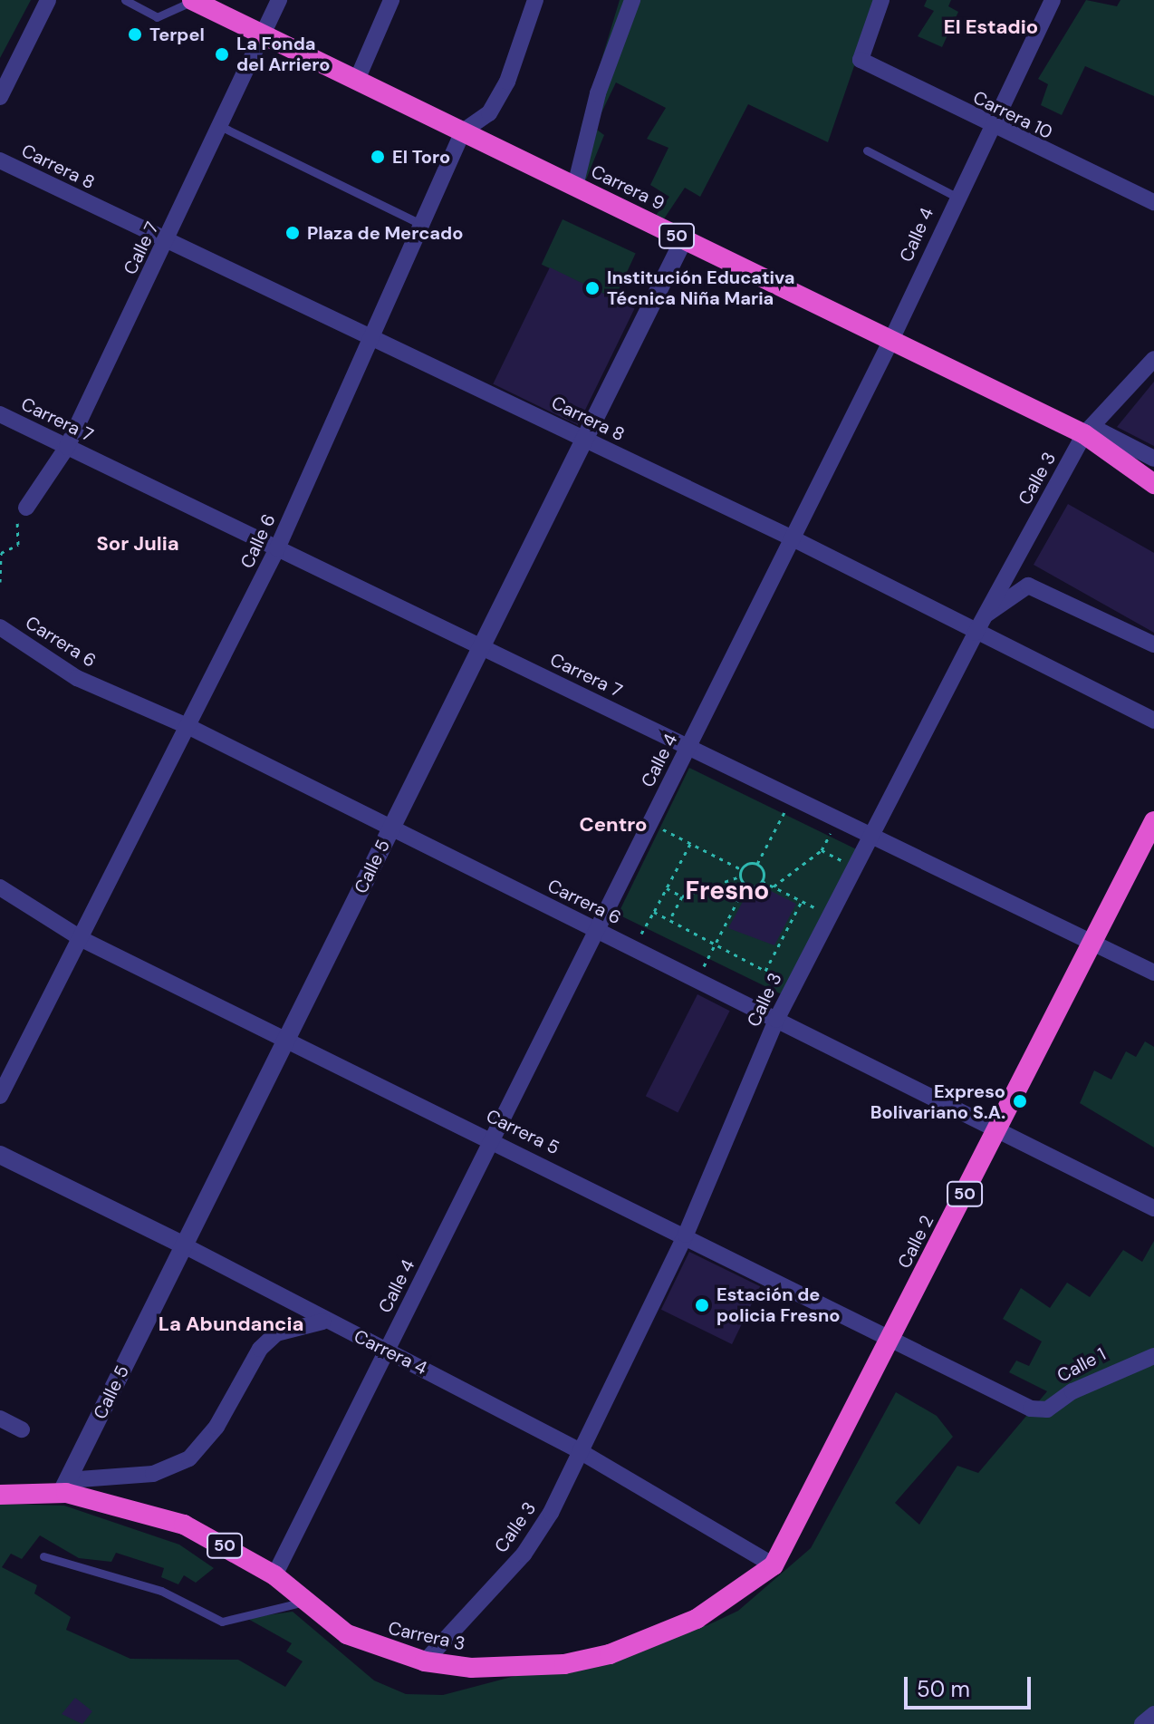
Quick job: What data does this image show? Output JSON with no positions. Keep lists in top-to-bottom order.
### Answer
{
  "streets": {
    "highway": [
      "Carrera 9",
      "50",
      "Calle 2",
      "Carrera 3"
    ],
    "street": [
      "Carrera 10",
      "Carrera 8",
      "Calle 4",
      "Calle 7",
      "Carrera 7",
      "Calle 3",
      "Calle 6",
      "Carrera 6",
      "Calle 5",
      "Carrera 5",
      "Carrera 4",
      "Calle 1"
    ]
  },
  "crossings": [
    ["Carrera 10", "Calle 4"],
    ["Carrera 8", "Calle 4"],
    ["Carrera 8", "Calle 7"],
    ["Carrera 8", "Calle 3"],
    ["Carrera 8", "Calle 6"],
    ["Carrera 8", "Calle 5"],
    ["Carrera 9", "Calle 4"],
    ["Carrera 9", "Calle 7"],
    ["Carrera 9", "Calle 3"],
    ["Carrera 9", "Calle 6"],
    ["Carrera 9", "Calle 5"],
    ["Calle 4", "Carrera 7"],
    ["Calle 4", "Carrera 6"],
    ["Calle 4", "Carrera 5"],
    ["Calle 4", "Carrera 4"],
    ["Calle 4", "Carrera 3"],
    ["Calle 7", "Carrera 7"],
    ["Carrera 7", "Calle 3"],
    ["Carrera 7", "Calle 6"],
    ["Carrera 7", "Calle 5"],
    ["Carrera 7", "Calle 2"],
    ["Calle 3", "Carrera 6"],
    ["Calle 3", "Carrera 5"],
    ["Calle 3", "Carrera 4"],
    ["Calle 3", "Carrera 3"],
    ["Calle 6", "Carrera 6"],
    ["Calle 6", "Carrera 5"],
    ["Carrera 6", "Calle 5"],
    ["Carrera 6", "Calle 2"],
    ["Calle 5", "Carrera 5"],
    ["Calle 5", "Carrera 4"],
    ["Calle 5", "Carrera 3"],
    ["Carrera 5", "Calle 2"],
    ["Carrera 5", "Calle 1"],
    ["Calle 2", "Carrera 4"],
    ["Calle 2", "Carrera 3"],
    ["Carrera 4", "Carrera 3"]
  ],
  "districts": [
    "El Estadio",
    "Sor Julia",
    "Centro",
    "Fresno",
    "La Abundancia"
  ],
  "places": [
    "Terpel",
    "La Fonda del Arriero",
    "El Toro",
    "Plaza de Mercado",
    "Institución Educativa Técnica Niña Maria",
    "Expreso Bolivariano S.A.",
    "Estación de policia Fresno"
  ],
  "scale_bar": "50 m"
}
